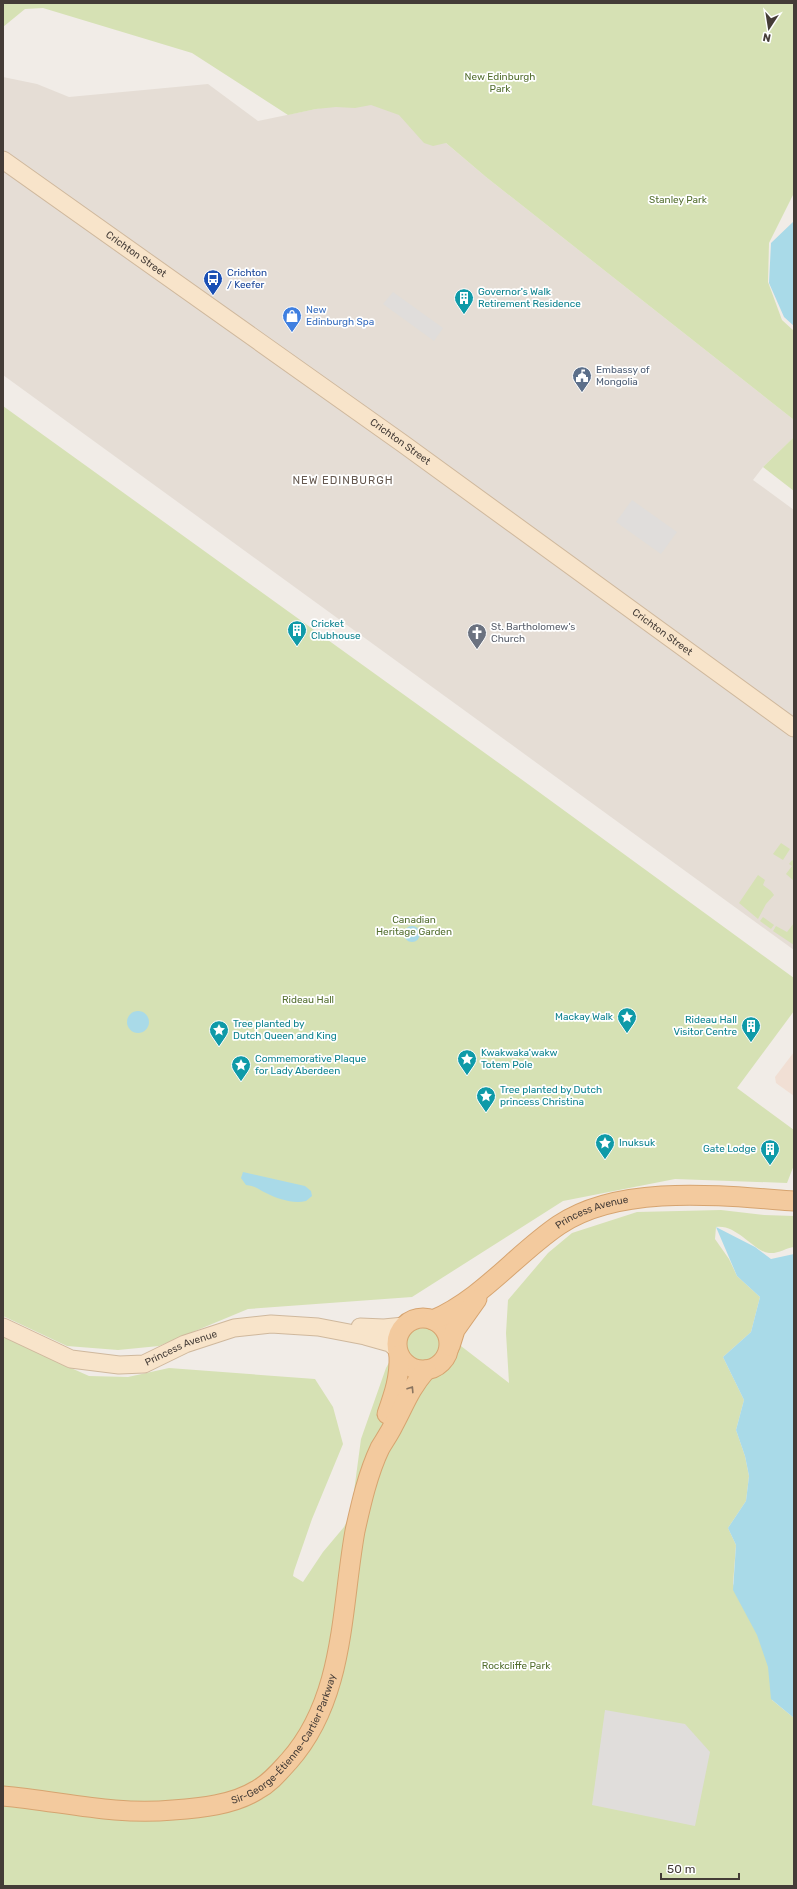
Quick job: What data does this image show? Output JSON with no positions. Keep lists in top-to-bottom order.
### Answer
{
  "streets": {
    "main road": ["Princess Avenue", "Sir-George-Étienne-Cartier Parkway"],
    "street": ["Crichton Street"]
  },
  "crossings": [
    ["Princess Avenue", "Sir-George-Étienne-Cartier Parkway"]
  ],
  "districts": ["NEW EDINBURGH"],
  "parks": [
    "New Edinburgh Park",
    "Stanley Park",
    "Canadian Heritage Garden",
    "Rideau Hall",
    "Rockcliffe Park"
  ],
  "places": {
    "bus stop": ["Crichton / Keefer"],
    "building": [
      "Governor's Walk Retirement Residence",
      "Cricket Clubhouse",
      "Rideau Hall Visitor Centre",
      "Gate Lodge"
    ],
    "shop": ["New Edinburgh Spa"],
    "public building": ["Embassy of Mongolia"],
    "church": ["St. Bartholomew's Church"],
    "place": [
      "Mackay Walk",
      "Tree planted by Dutch Queen and King",
      "Kwakwaka'wakw Totem Pole",
      "Commemorative Plaque for Lady Aberdeen",
      "Tree planted by Dutch princess Christina",
      "Inuksuk"
    ]
  },
  "scale_bar": "50 m",
  "north": "bottom"
}
